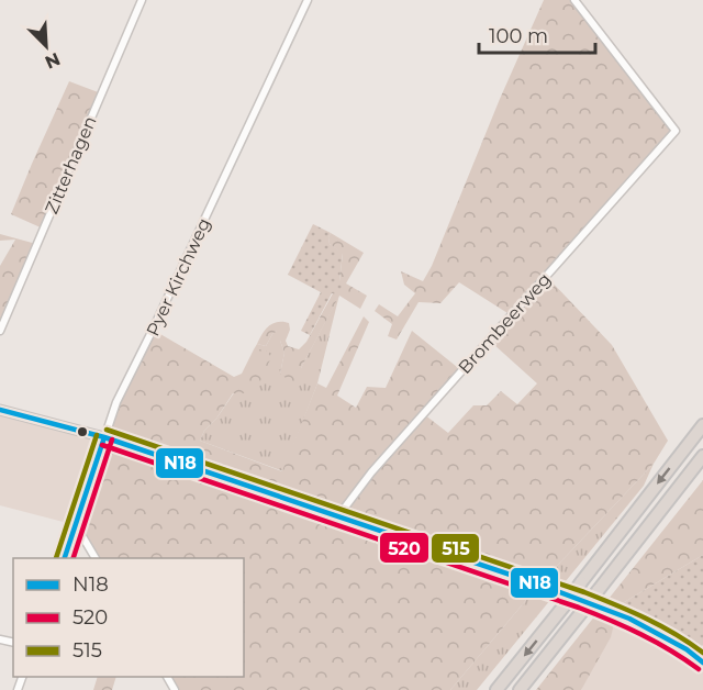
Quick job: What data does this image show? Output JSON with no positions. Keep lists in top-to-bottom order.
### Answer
{
  "streets": {
    "street": ["Zitterhagen", "Pyer Kirchweg", "Brombeerweg"]
  },
  "lines": ["transit line N18", "transit line 515", "transit line 520"],
  "legend": ["N18", "520", "515"],
  "scale_bar": "100 m",
  "north": "bottom right"
}
